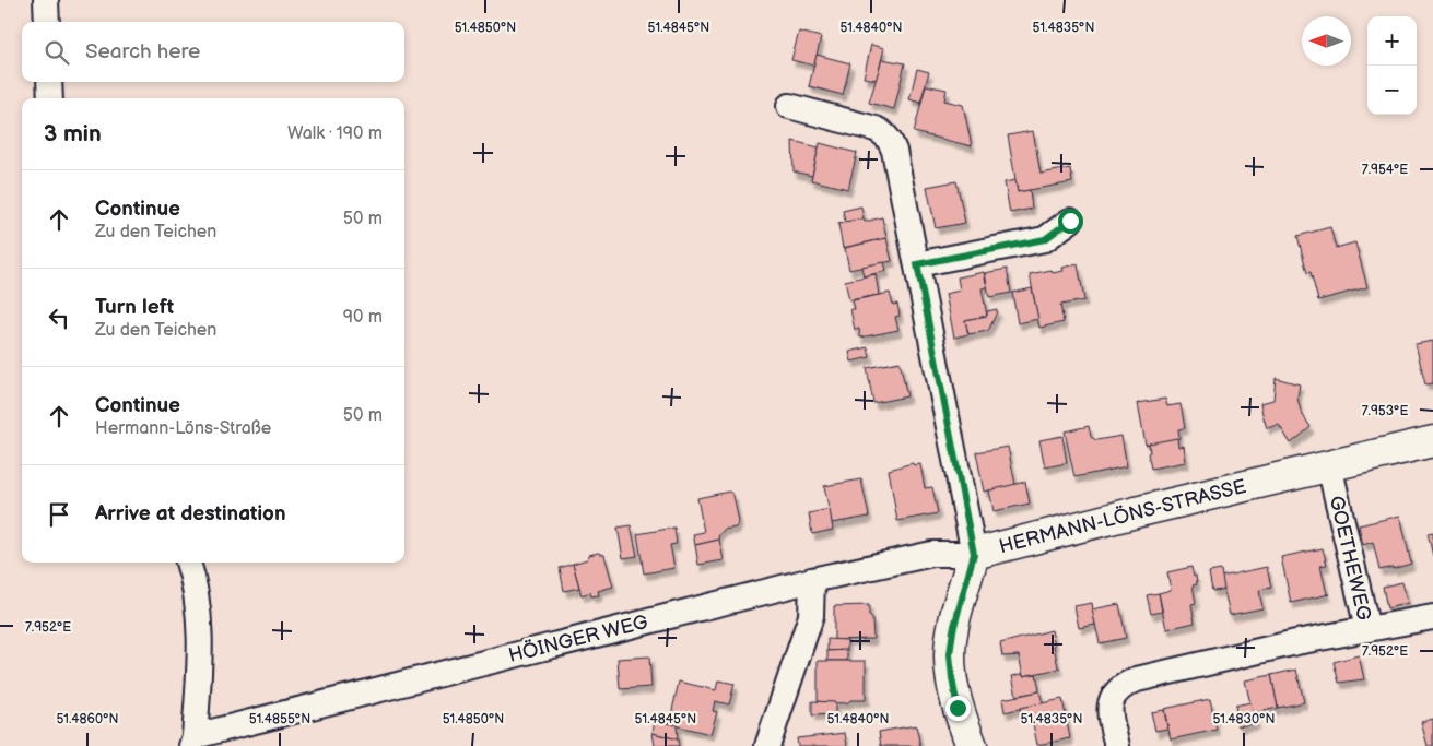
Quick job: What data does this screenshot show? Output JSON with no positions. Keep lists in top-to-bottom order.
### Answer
{
  "streets": {
    "street": ["HERMANN-LÖNS-STRASSE", "GOETHEWEG", "HÖINGER WEG"]
  },
  "crossings": [
    ["HERMANN-LÖNS-STRASSE", "GOETHEWEG"],
    ["HERMANN-LÖNS-STRASSE", "HÖINGER WEG"]
  ],
  "north": "left",
  "page": {
    "map_buttons": ["+", "−"],
    "search": "Search here",
    "heading": ["3 min", "Walk · 190 m"],
    "list": [
      ["Continue", "Zu den Teichen", "50 m"],
      ["Turn left", "Zu den Teichen", "90 m"],
      ["Continue", "Hermann-Löns-Straße", "50 m"],
      "Arrive at destination"
    ]
  },
  "coordinates": [
    "51.4850°N",
    "51.4845°N",
    "51.4840°N",
    "51.4835°N",
    "7.954°E",
    "7.953°E",
    "7.952°E",
    "51.4860°N",
    "51.4855°N",
    "51.4830°N"
  ]
}
